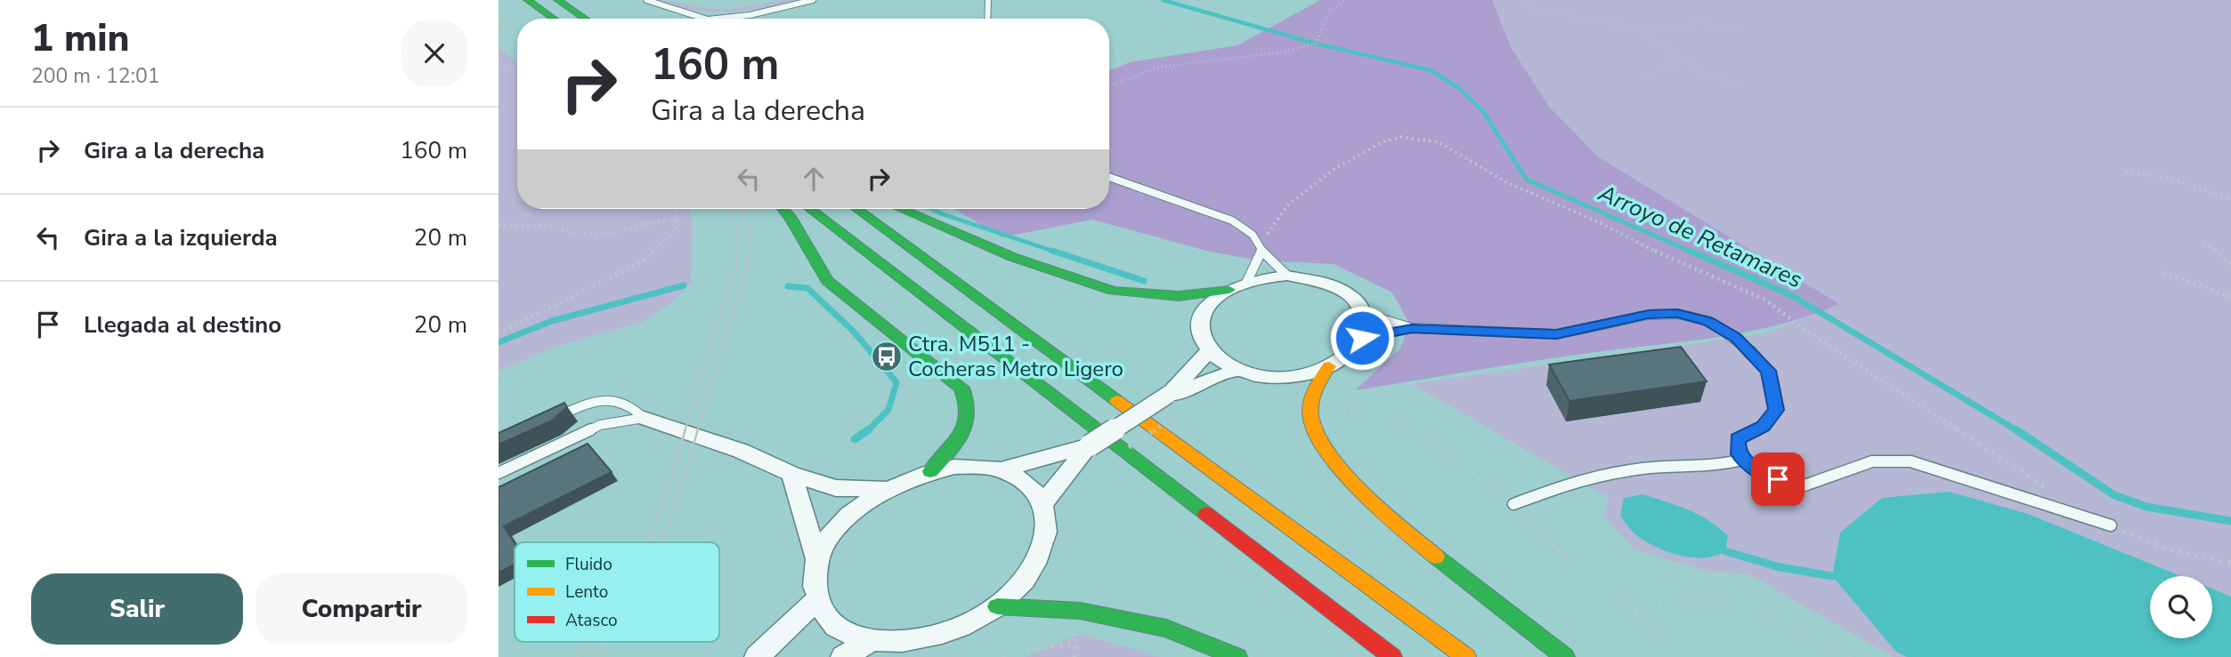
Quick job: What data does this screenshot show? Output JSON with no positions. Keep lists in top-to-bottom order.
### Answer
{
  "water": ["Arroyo de Retamares"],
  "places": {
    "bus stop": ["Ctra. M511 - Cocheras Metro Ligero"]
  },
  "legend": ["Fluido", "Lento", "Atasco"],
  "page": {
    "heading": ["1 min", "200 m · 12:01"],
    "turn": ["160 m", "Gira a la derecha"],
    "list": [
      {
        "name": "Gira a la derecha",
        "value": "160 m"
      },
      {
        "name": "Gira a la izquierda",
        "value": "20 m"
      },
      {
        "name": "Llegada al destino",
        "value": "20 m"
      }
    ],
    "buttons": ["Salir", "Compartir"]
  }
}
